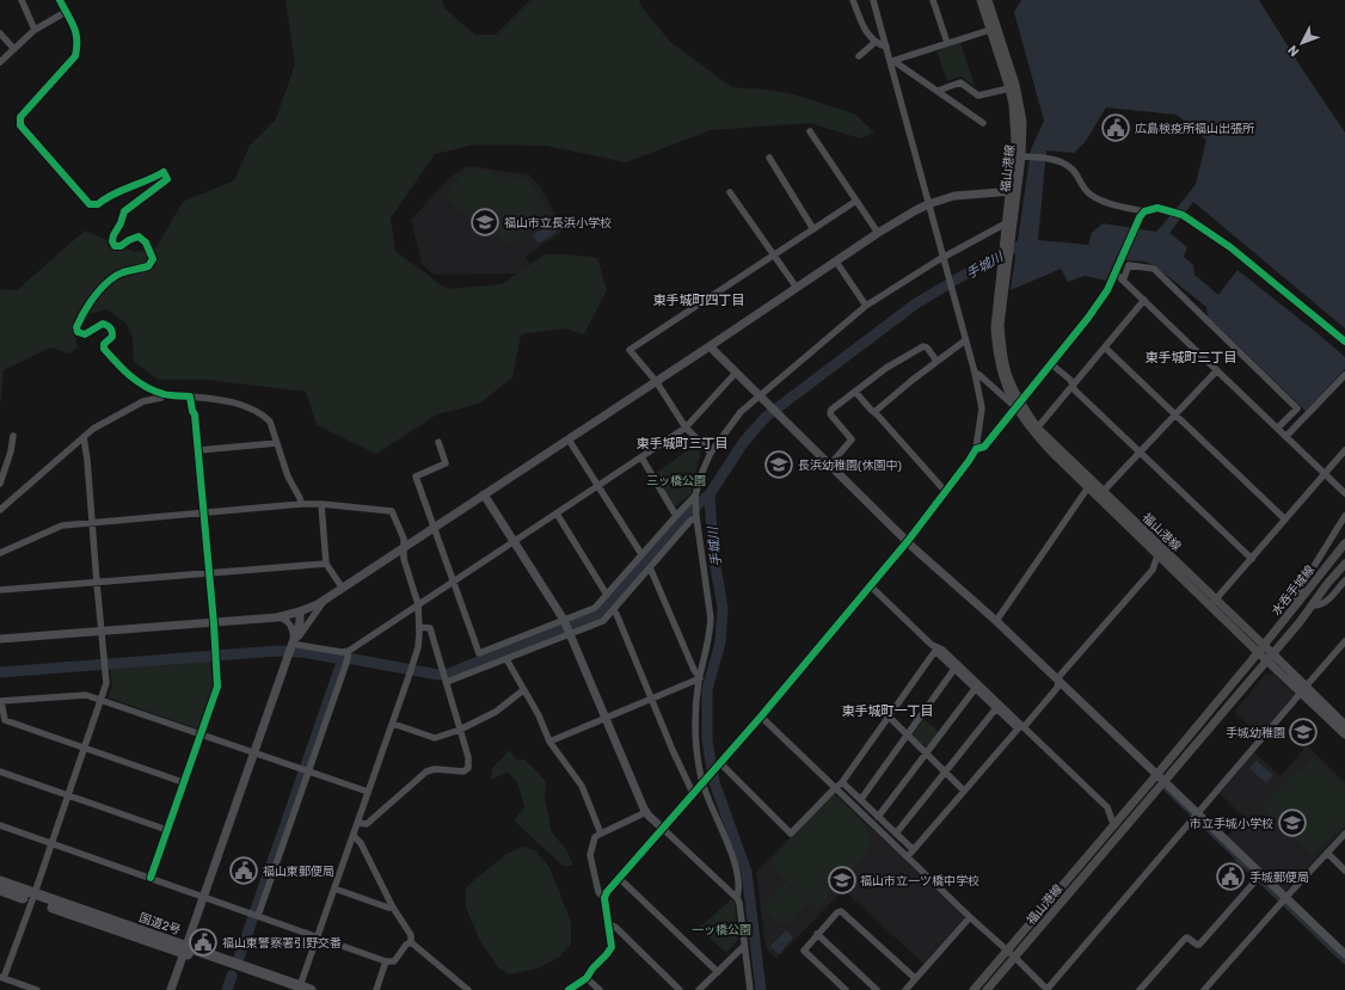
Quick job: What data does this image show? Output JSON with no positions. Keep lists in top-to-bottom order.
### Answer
{
  "streets": {
    "highway": ["国道2号"],
    "main road": ["福山港線", "水呑手城線"]
  },
  "crossings": [
    ["福山港線", "水呑手城線"]
  ],
  "districts": [
    "東手城町四丁目",
    "東手城町二丁目",
    "東手城町三丁目",
    "東手城町一丁目"
  ],
  "water": ["手城川"],
  "parks": ["三ッ橋公園", "一ッ橋公園"],
  "places": {
    "public building": [
      "広島検疫所福山出張所",
      "福山東郵便局",
      "手城郵便局",
      "福山東警察署引野交番"
    ],
    "school or university": [
      "福山市立長浜小学校",
      "長浜幼稚園(休園中)",
      "手城幼稚園",
      "市立手城小学校",
      "福山市立一ツ橋中学校"
    ]
  },
  "north": "bottom left"
}
